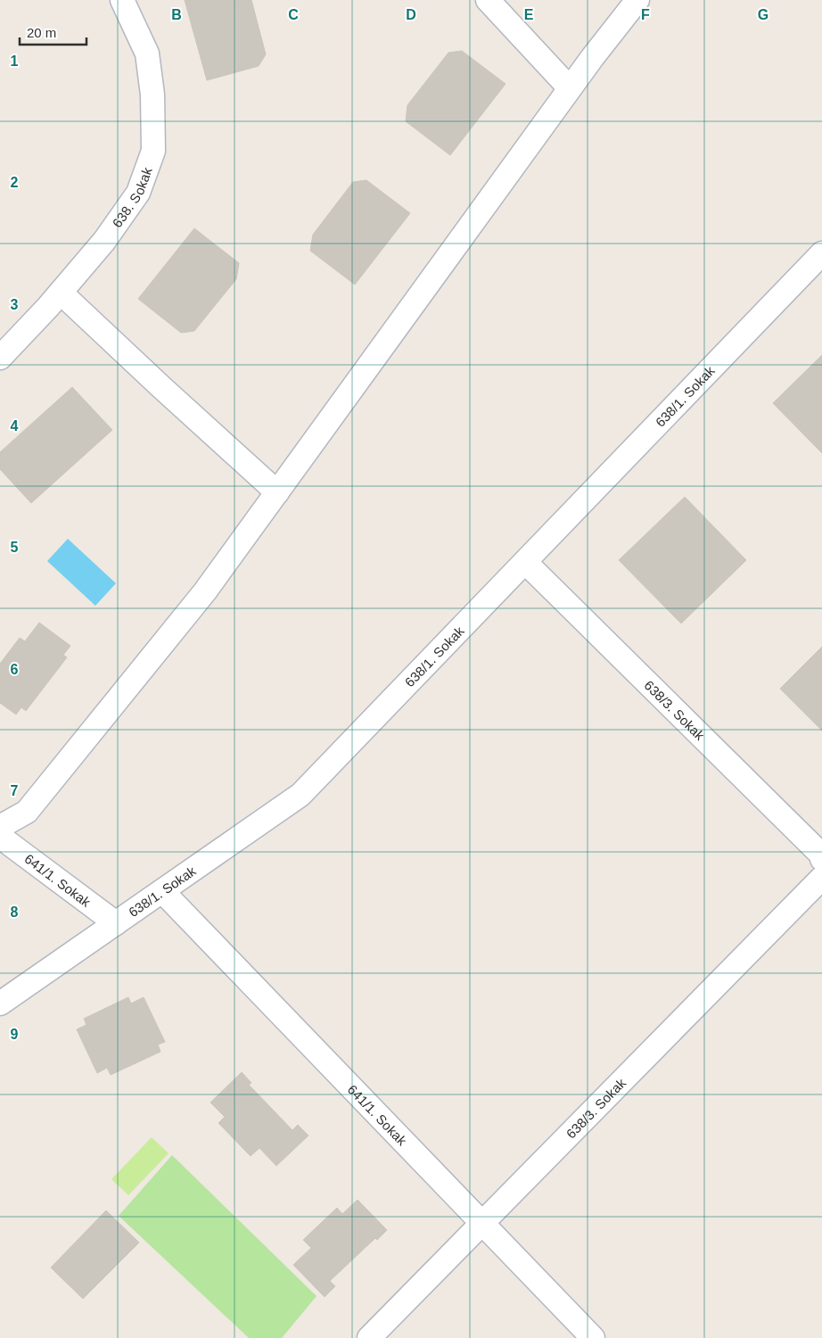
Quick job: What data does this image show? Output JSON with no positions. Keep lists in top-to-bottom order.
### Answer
{
  "streets": {
    "street": [
      "638. Sokak",
      "638/1. Sokak",
      "638/3. Sokak",
      "641/1. Sokak"
    ]
  },
  "crossings": [
    ["638/1. Sokak", "638/3. Sokak"],
    ["638/1. Sokak", "641/1. Sokak"],
    ["638/3. Sokak", "641/1. Sokak"]
  ],
  "scale_bar": "20 m",
  "grid": {
    "columns": [
      "B",
      "C",
      "D",
      "E",
      "F",
      "G"
    ],
    "rows": [
      "1",
      "2",
      "3",
      "4",
      "5",
      "6",
      "7",
      "8",
      "9"
    ]
  }
}
